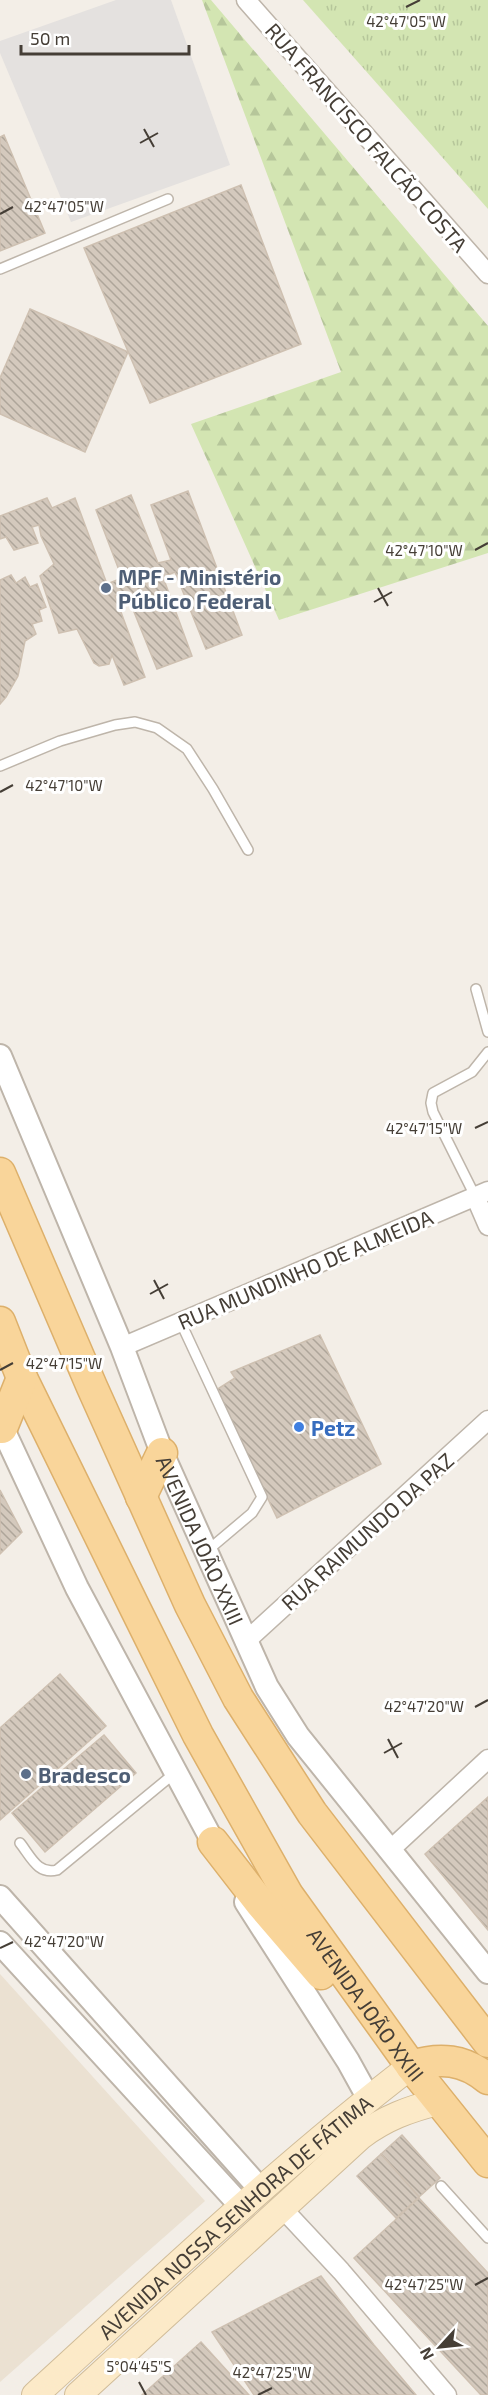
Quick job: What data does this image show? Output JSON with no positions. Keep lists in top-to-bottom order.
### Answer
{
  "streets": {
    "main road": ["AVENIDA JOÃO XXIII", "AVENIDA NOSSA SENHORA DE FÁTIMA"],
    "street": ["RUA FRANCISCO FALCÃO COSTA", "RUA MUNDINHO DE ALMEIDA", "RUA RAIMUNDO DA PAZ"]
  },
  "crossings": [
    ["RUA MUNDINHO DE ALMEIDA", "AVENIDA JOÃO XXIII"],
    ["RUA RAIMUNDO DA PAZ", "AVENIDA JOÃO XXIII"],
    ["AVENIDA JOÃO XXIII", "AVENIDA NOSSA SENHORA DE FÁTIMA"]
  ],
  "places": ["MPF - Ministério Público Federal", "Petz", "Bradesco"],
  "scale_bar": "50 m",
  "north": "bottom left",
  "coordinates": [
    "42°47'05\"W",
    "42°47'10\"W",
    "42°47'15\"W",
    "42°47'20\"W",
    "42°47'25\"W",
    "5°04'45\"S"
  ]
}
